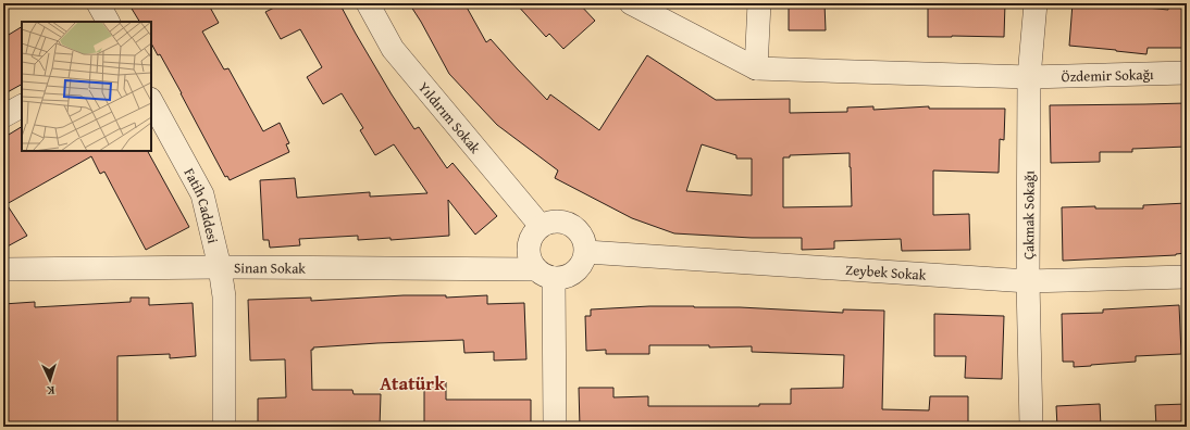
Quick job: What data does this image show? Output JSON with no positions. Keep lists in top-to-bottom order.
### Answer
{
  "streets": {
    "street": [
      "Özdemir Sokağı",
      "Yıldırım Sokak",
      "Fatih Caddesi",
      "Çakmak Sokağı",
      "Sinan Sokak",
      "Zeybek Sokak"
    ]
  },
  "crossings": [
    ["Özdemir Sokağı", "Çakmak Sokağı"],
    ["Yıldırım Sokak", "Sinan Sokak"],
    ["Yıldırım Sokak", "Zeybek Sokak"],
    ["Fatih Caddesi", "Sinan Sokak"],
    ["Çakmak Sokağı", "Zeybek Sokak"],
    ["Sinan Sokak", "Zeybek Sokak"]
  ],
  "districts": ["Atatürk"],
  "north": "bottom"
}
